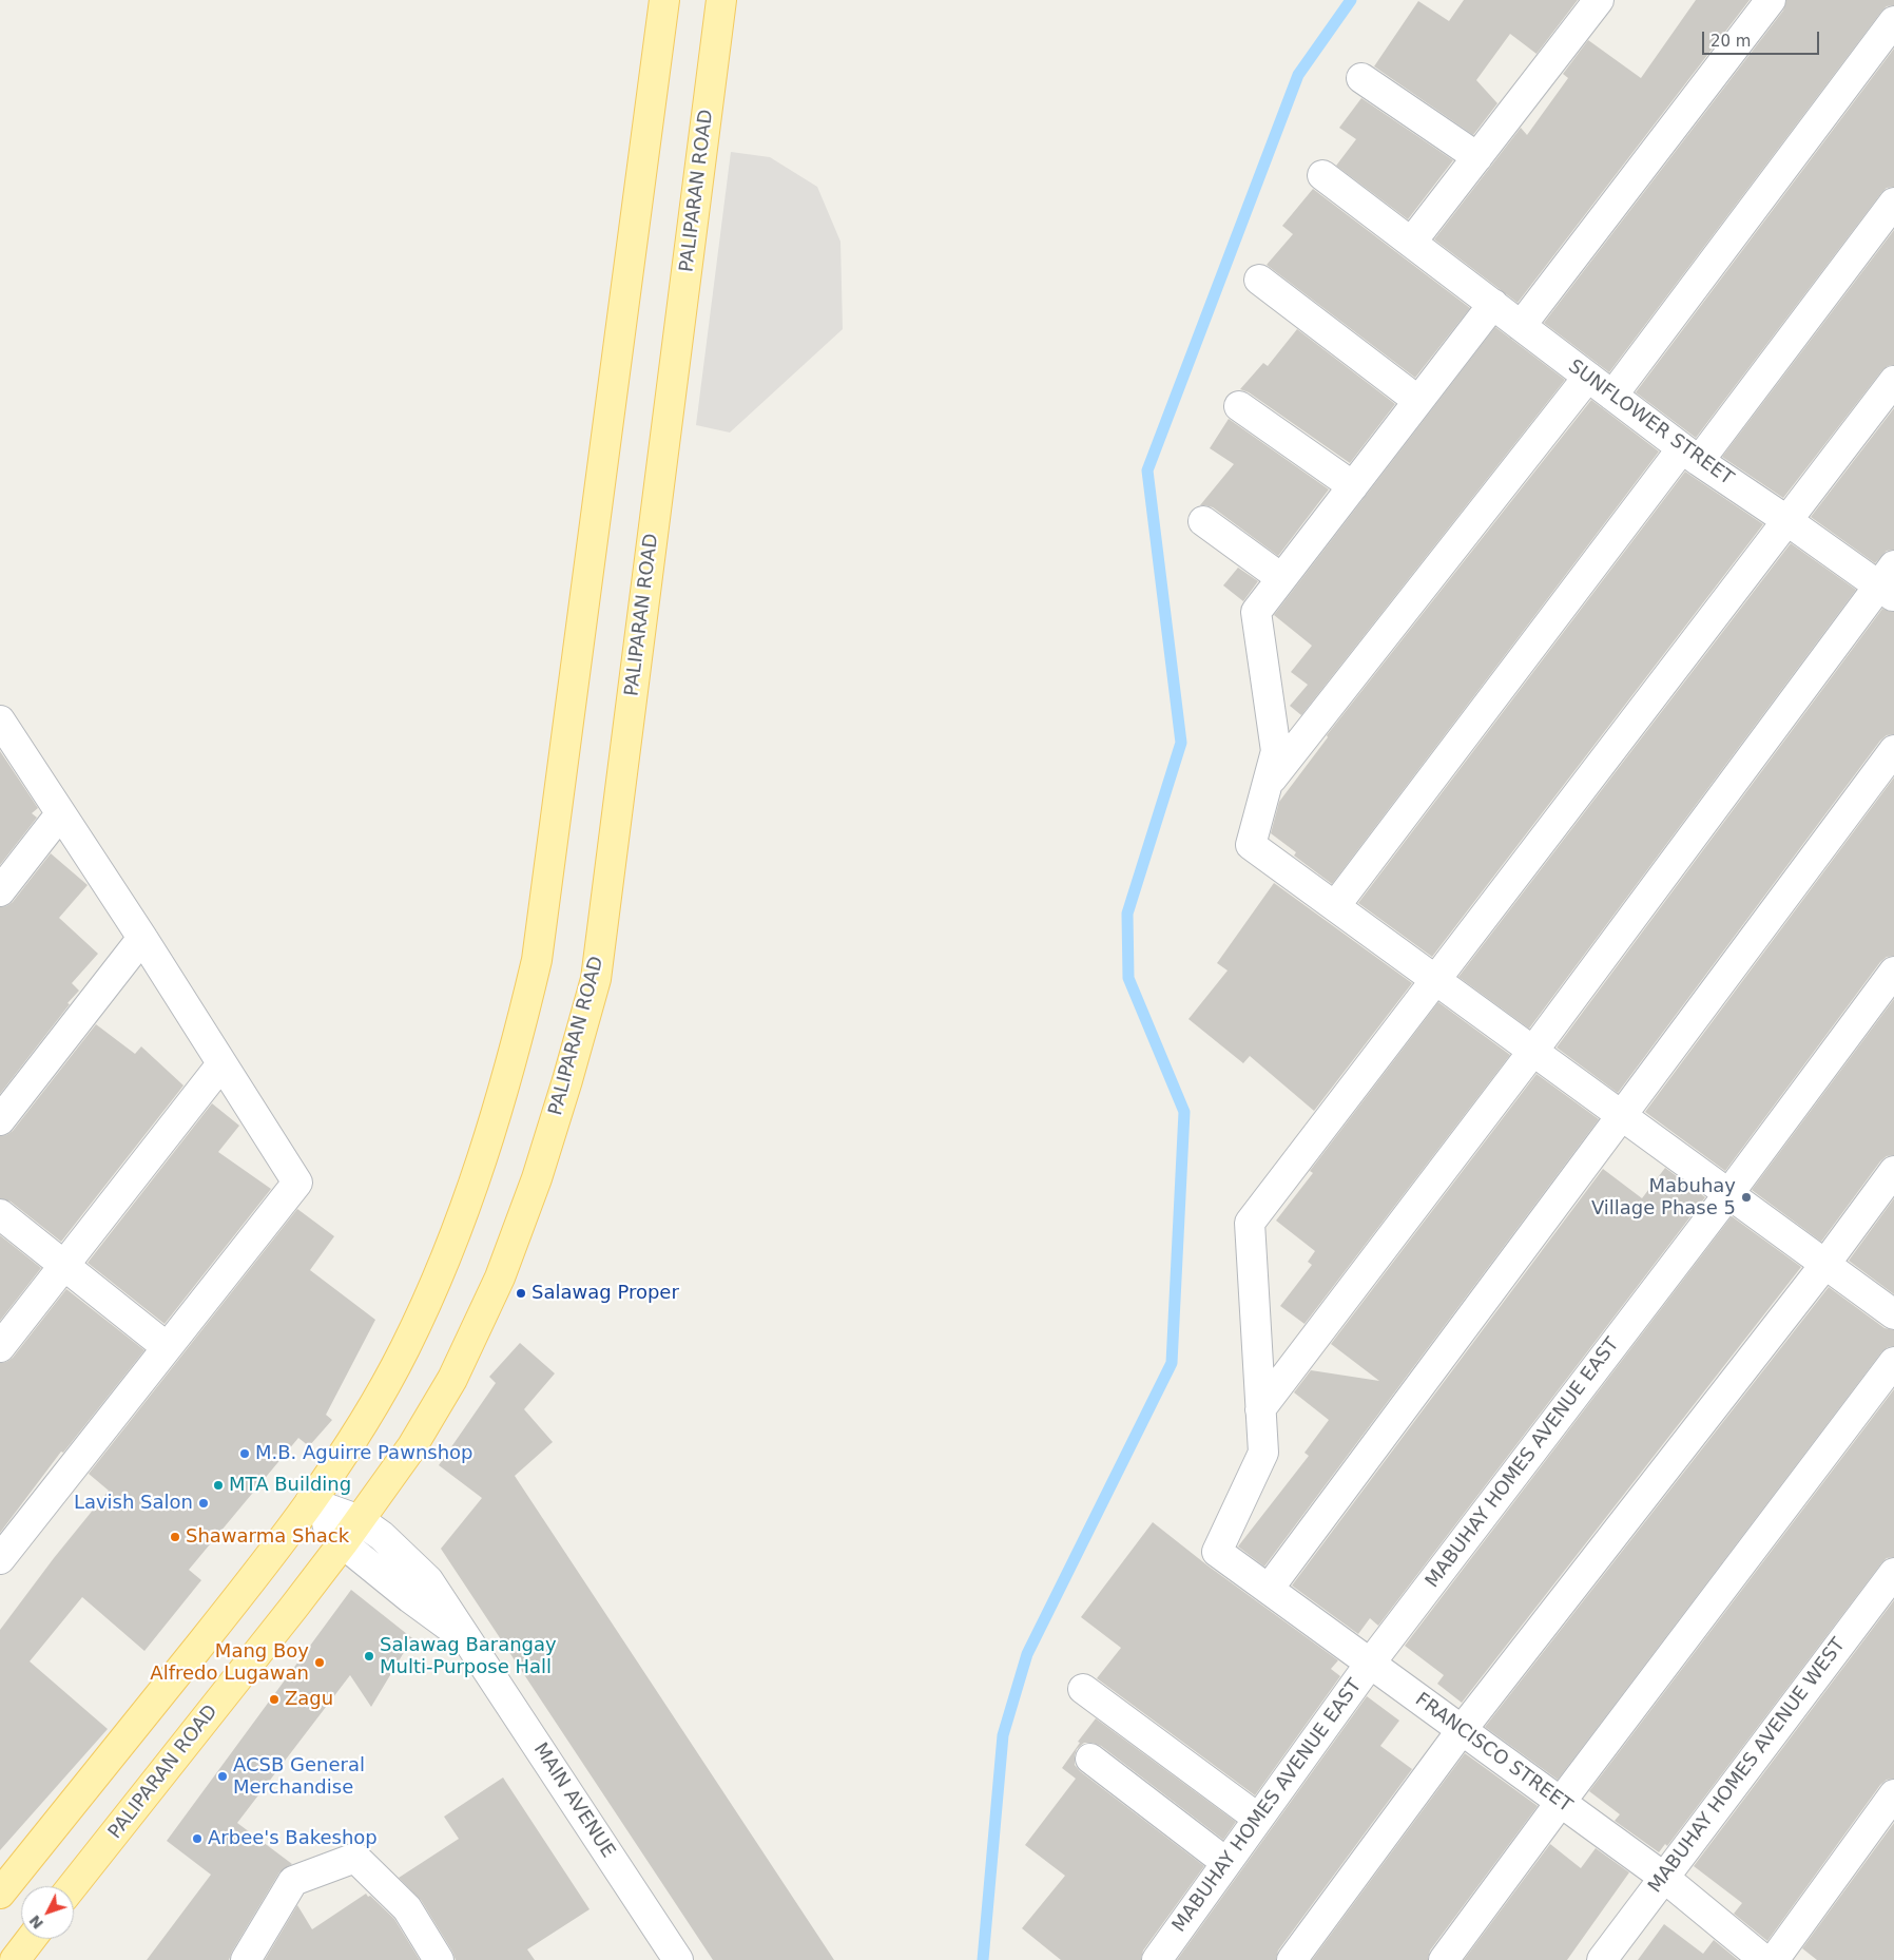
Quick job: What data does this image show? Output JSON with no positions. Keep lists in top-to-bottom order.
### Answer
{
  "streets": {
    "main road": ["PALIPARAN ROAD"],
    "street": [
      "SUNFLOWER STREET",
      "MABUHAY HOMES AVENUE EAST",
      "FRANCISCO STREET",
      "MABUHAY HOMES AVENUE WEST",
      "MAIN AVENUE"
    ]
  },
  "crossings": [
    ["PALIPARAN ROAD", "MAIN AVENUE"],
    ["MABUHAY HOMES AVENUE EAST", "FRANCISCO STREET"],
    ["FRANCISCO STREET", "MABUHAY HOMES AVENUE WEST"]
  ],
  "places": [
    "Mabuhay Village Phase 5",
    "Salawag Proper",
    "M.B. Aguirre Pawnshop",
    "MTA Building",
    "Lavish Salon",
    "Shawarma Shack",
    "Salawag Barangay Multi-Purpose Hall",
    "Mang Boy Alfredo Lugawan",
    "Zagu",
    "ACSB General Merchandise",
    "Arbee's Bakeshop"
  ],
  "scale_bar": "20 m",
  "north": "bottom left"
}
